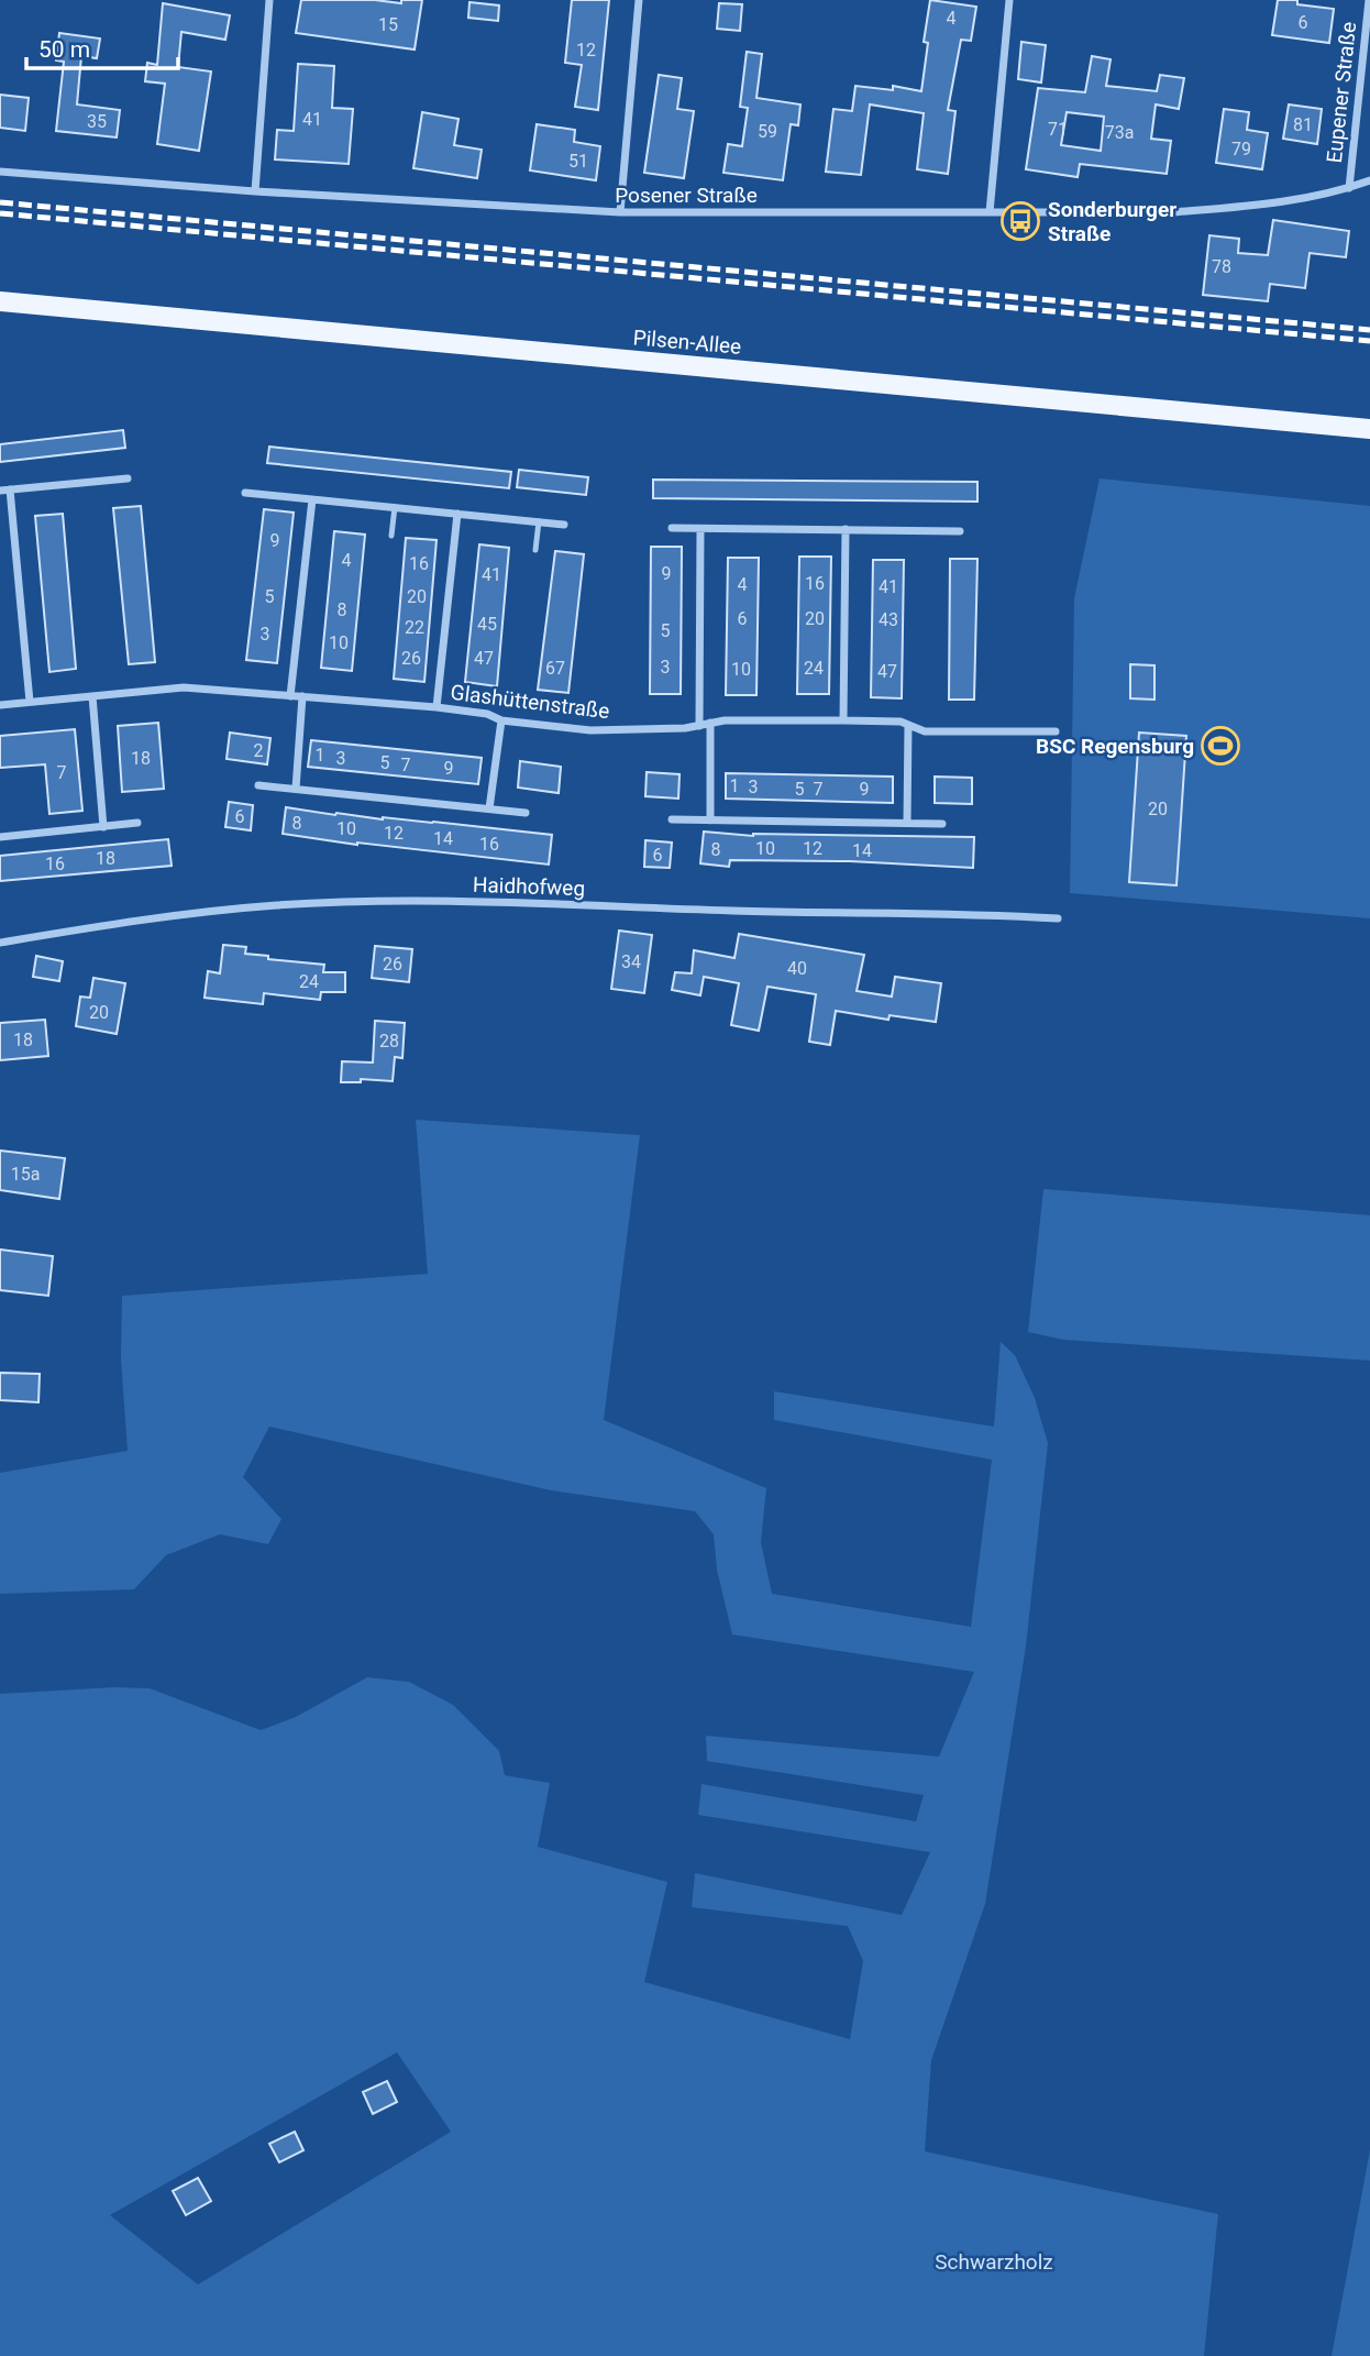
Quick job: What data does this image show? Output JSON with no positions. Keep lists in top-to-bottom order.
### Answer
{
  "streets": {
    "main road": ["Pilsen-Allee"],
    "street": [
      "Eupener Straße",
      "Posener Straße",
      "Glashüttenstraße",
      "Haidhofweg"
    ]
  },
  "crossings": [
    ["Eupener Straße", "Posener Straße"]
  ],
  "parks": ["Schwarzholz"],
  "places": {
    "bus stop": ["Sonderburger Straße"],
    "sports": ["BSC Regensburg"]
  },
  "house_numbers": [
    "4",
    "6",
    "15",
    "12",
    "41",
    "35",
    "81",
    "71",
    "59",
    "73a",
    "79",
    "51",
    "78",
    "9",
    "4",
    "16",
    "9",
    "41",
    "16",
    "4",
    "41",
    "5",
    "20",
    "8",
    "6",
    "20",
    "43",
    "45",
    "22",
    "5",
    "3",
    "10",
    "26",
    "47",
    "3",
    "67",
    "24",
    "10",
    "47",
    "2",
    "1",
    "18",
    "3",
    "5",
    "7",
    "9",
    "7",
    "1",
    "3",
    "5",
    "7",
    "9",
    "20",
    "6",
    "8",
    "10",
    "12",
    "14",
    "16",
    "10",
    "12",
    "8",
    "14",
    "6",
    "18",
    "16",
    "34",
    "26",
    "40",
    "24",
    "20",
    "18",
    "28",
    "15a"
  ],
  "scale_bar": "50 m"
}
